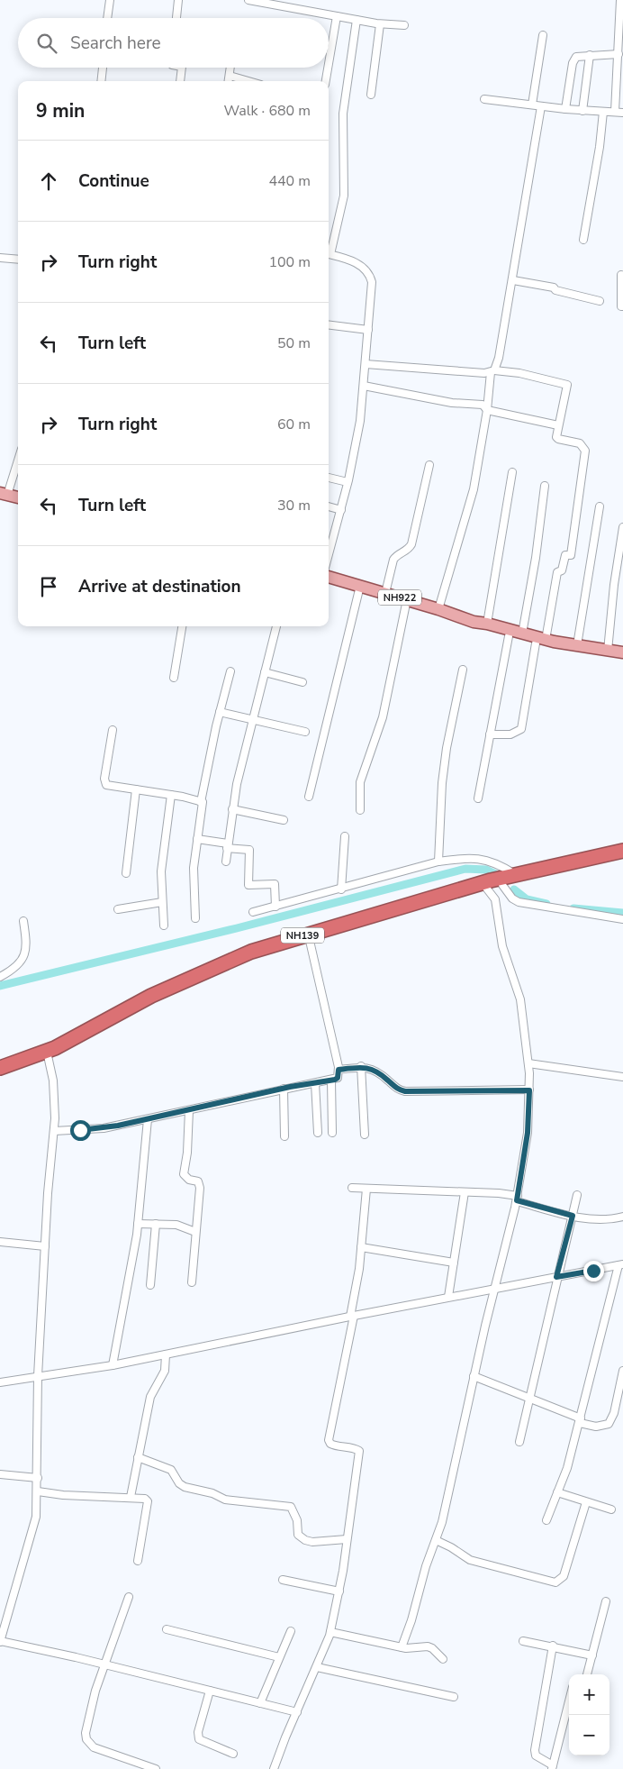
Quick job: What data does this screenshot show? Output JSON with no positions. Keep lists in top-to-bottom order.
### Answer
{
  "streets": {
    "highway": ["NH139"],
    "main road": ["NH922"]
  },
  "page": {
    "search": "Search here",
    "heading": ["9 min", "Walk · 680 m"],
    "list": [
      ["Continue", "440 m"],
      ["Turn right", "100 m"],
      ["Turn left", "50 m"],
      ["Turn right", "60 m"],
      ["Turn left", "30 m"],
      "Arrive at destination"
    ],
    "map_buttons": ["+", "−"]
  }
}
